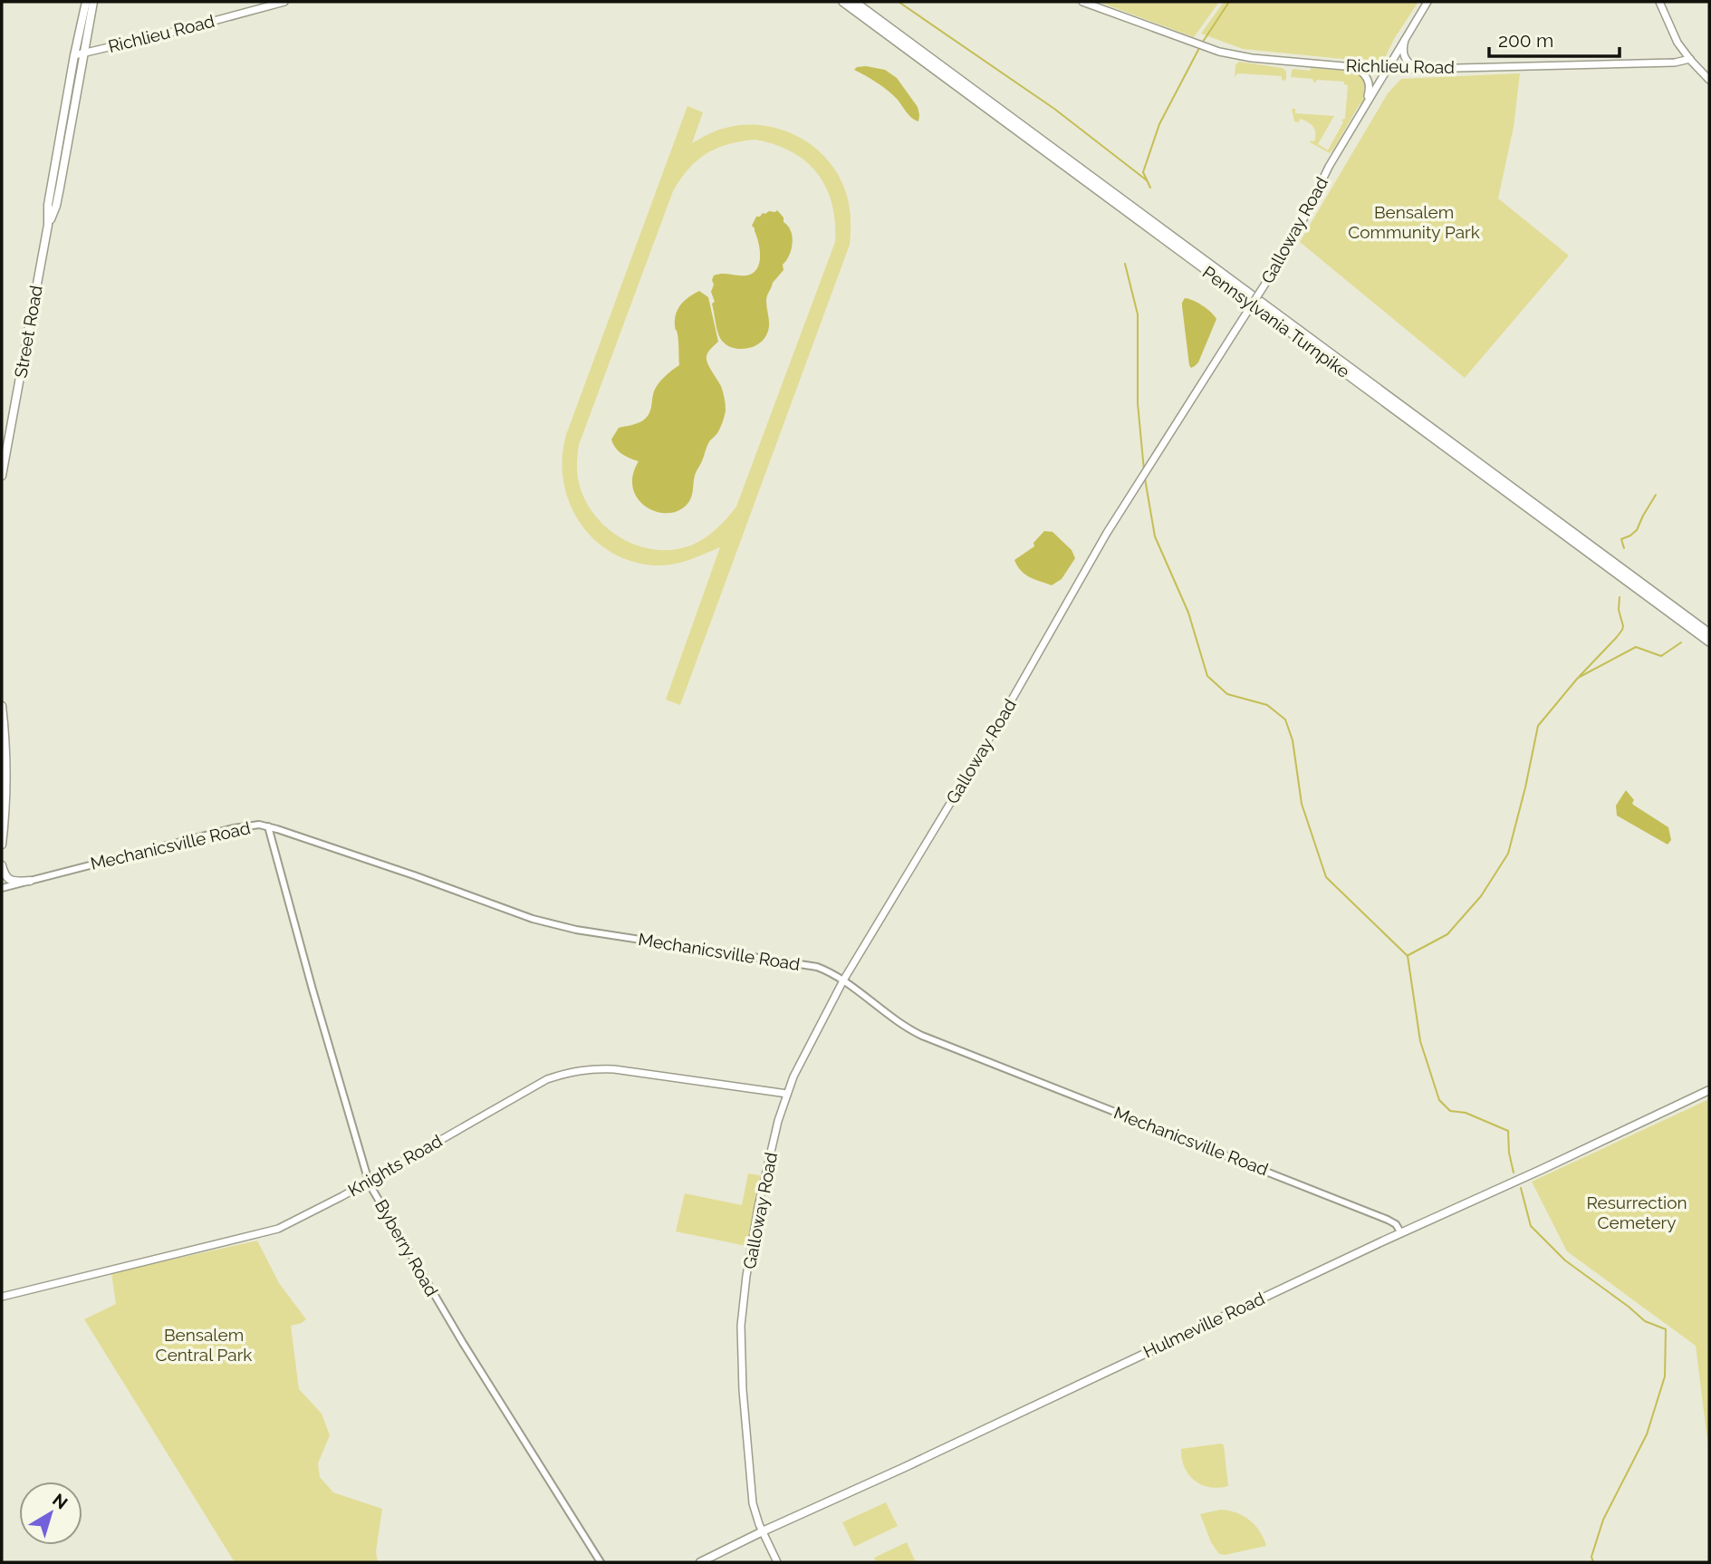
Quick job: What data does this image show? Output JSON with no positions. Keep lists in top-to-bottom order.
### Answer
{
  "streets": {
    "highway": ["Pennsylvania Turnpike"],
    "main road": [
      "Richlieu Road",
      "Galloway Road",
      "Street Road",
      "Knights Road",
      "Hulmeville Road"
    ],
    "street": ["Mechanicsville Road", "Byberry Road"]
  },
  "crossings": [
    ["Richlieu Road", "Galloway Road"],
    ["Richlieu Road", "Street Road"],
    ["Galloway Road", "Mechanicsville Road"],
    ["Galloway Road", "Knights Road"],
    ["Galloway Road", "Hulmeville Road"],
    ["Mechanicsville Road", "Byberry Road"],
    ["Mechanicsville Road", "Hulmeville Road"],
    ["Knights Road", "Byberry Road"]
  ],
  "parks": ["Bensalem Community Park", "Resurrection Cemetery", "Bensalem Central Park"],
  "scale_bar": "200 m",
  "north": "top right"
}
